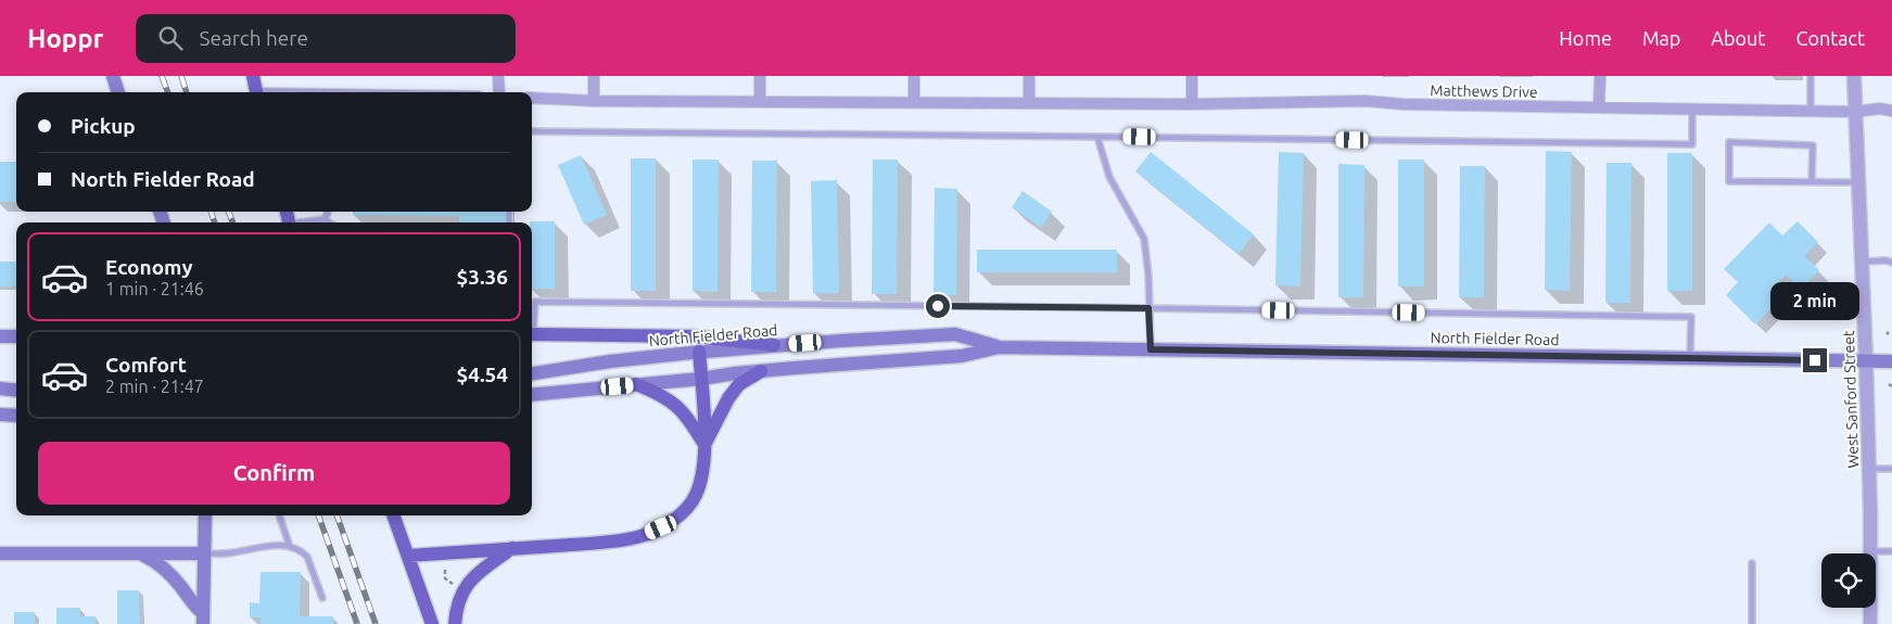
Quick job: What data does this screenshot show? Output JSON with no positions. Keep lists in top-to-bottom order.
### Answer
{
  "streets": {
    "main road": ["North Fielder Road"],
    "street": ["Matthews Drive", "West Sanford Street"]
  },
  "crossings": [
    ["Matthews Drive", "West Sanford Street"],
    ["North Fielder Road", "West Sanford Street"]
  ],
  "page": {
    "header": "Hoppr",
    "search": "Search here",
    "nav": [
      "Home",
      "Map",
      "About",
      "Contact"
    ],
    "banner": ["Pickup", "North Fielder Road"],
    "list": [
      {
        "name": "Economy",
        "note": "1 min · 21:46",
        "value": "$3.36"
      },
      {
        "name": "Comfort",
        "note": "2 min · 21:47",
        "value": "$4.54"
      }
    ],
    "bubble": "2 min",
    "buttons": "Confirm"
  }
}
